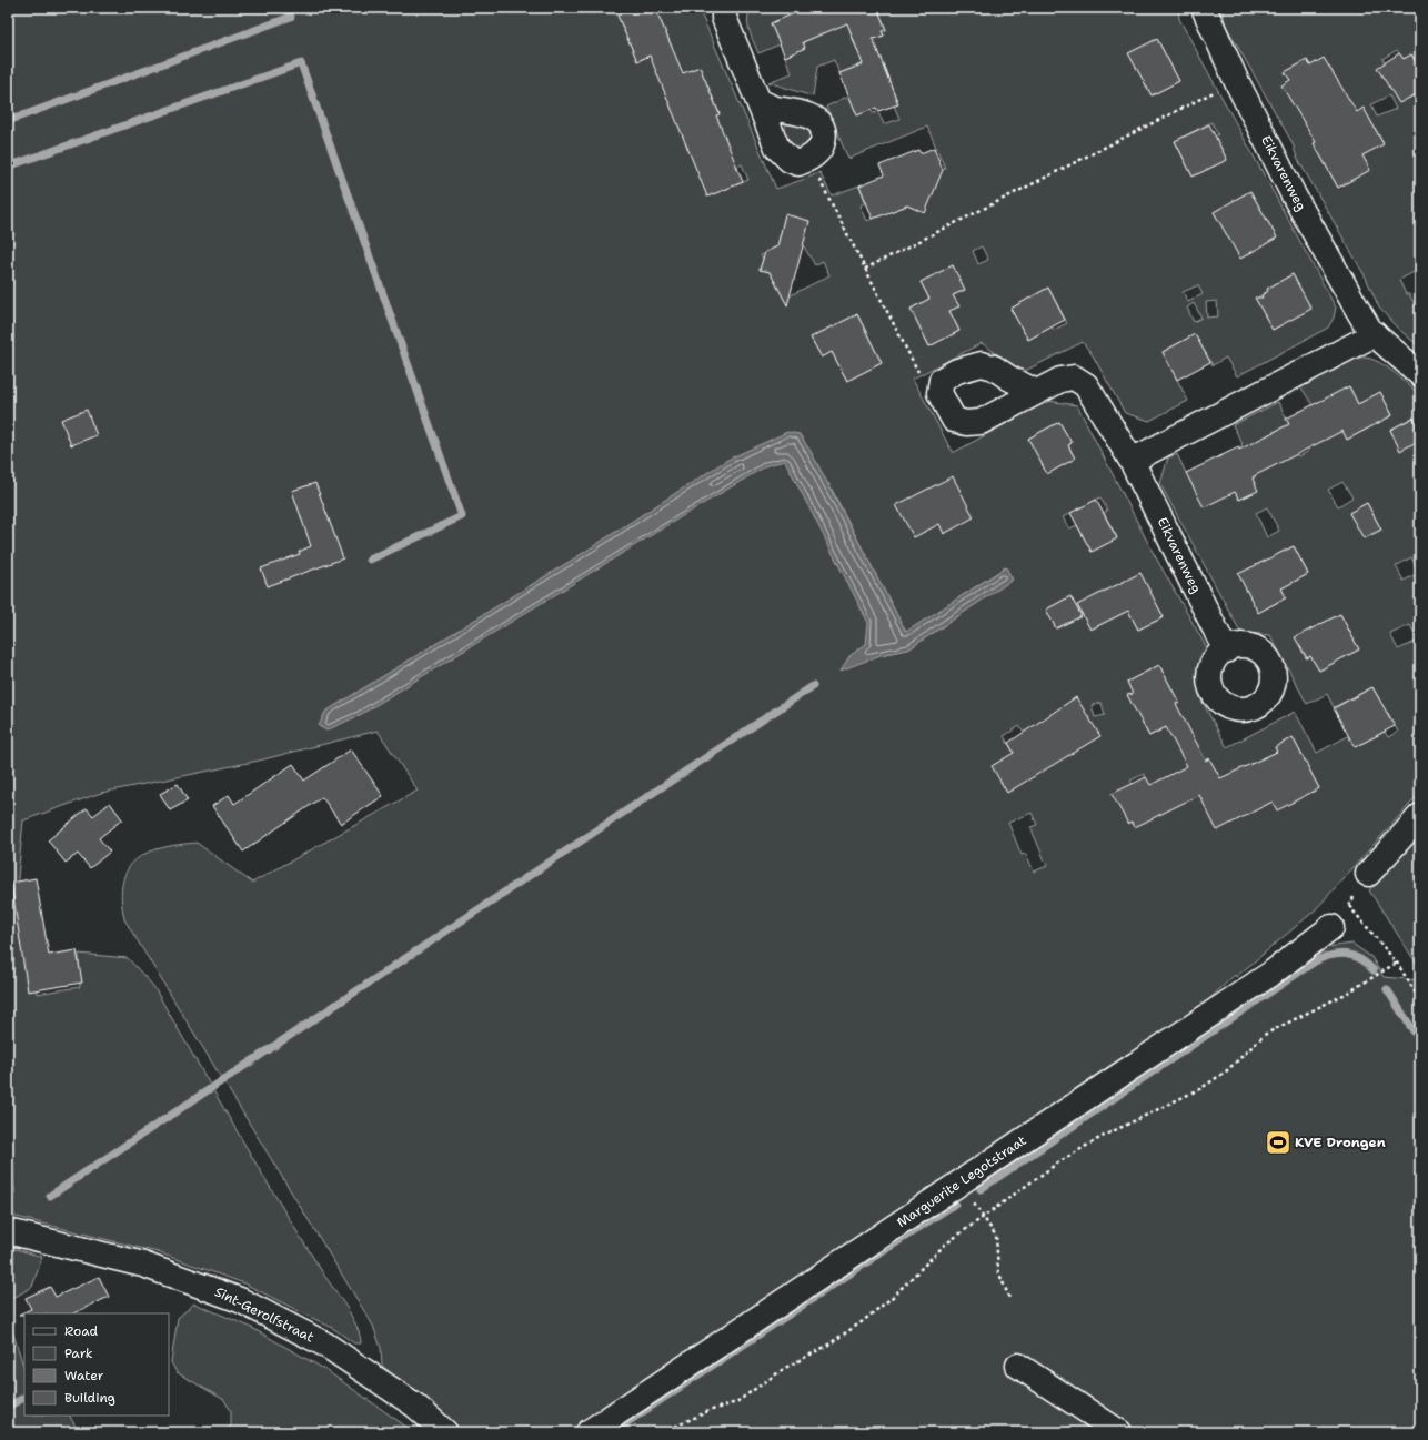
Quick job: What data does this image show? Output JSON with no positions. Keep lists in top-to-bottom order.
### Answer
{
  "streets": {
    "street": ["Eikvarenweg", "Marguerite Legotstraat", "Sint-Gerolfstraat"]
  },
  "places": {
    "sports": ["KVE Drongen"]
  },
  "legend": [
    "Road",
    "Park",
    "Water",
    "Building"
  ]
}
